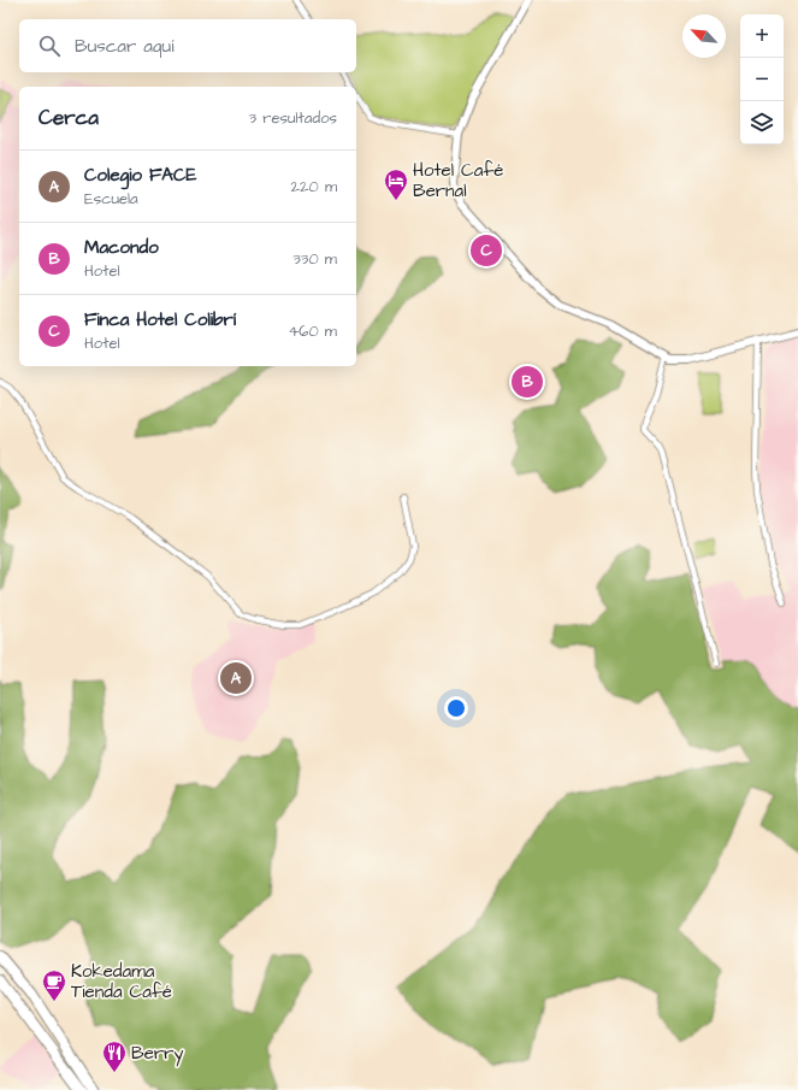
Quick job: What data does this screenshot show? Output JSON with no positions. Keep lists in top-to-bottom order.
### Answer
{
  "places": {
    "hotel": ["Hotel Café Bernal"],
    "cafe": ["Kokedama Tienda Café"],
    "restaurant": ["Berry"]
  },
  "north": "top left",
  "page": {
    "map_buttons": ["+", "−"],
    "search": "Buscar aquí",
    "heading": ["Cerca", "3 resultados"],
    "list": [
      {
        "mark": "A",
        "name": "Colegio FACE",
        "note": "Escuela",
        "value": "220 m"
      },
      {
        "mark": "B",
        "name": "Macondo",
        "note": "Hotel",
        "value": "330 m"
      },
      {
        "mark": "C",
        "name": "Finca Hotel Colibrí",
        "note": "Hotel",
        "value": "460 m"
      }
    ],
    "pins": ["C", "B", "A"]
  }
}
